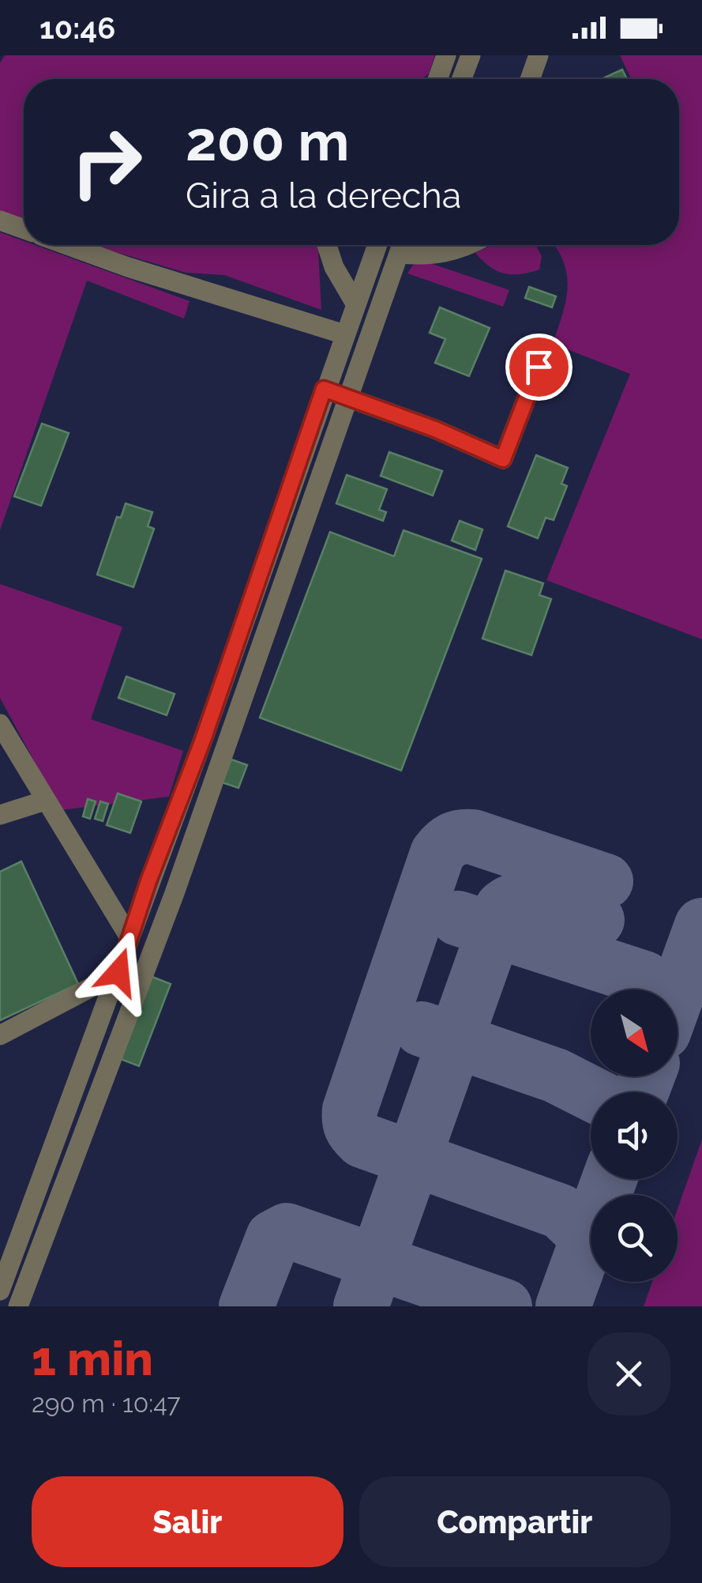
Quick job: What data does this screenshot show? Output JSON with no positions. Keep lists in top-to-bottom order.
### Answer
{
  "north": "bottom right",
  "page": {
    "status": "10:46",
    "turn": ["200 m", "Gira a la derecha"],
    "heading": ["1 min", "290 m · 10:47"],
    "buttons": ["Salir", "Compartir"]
  }
}
